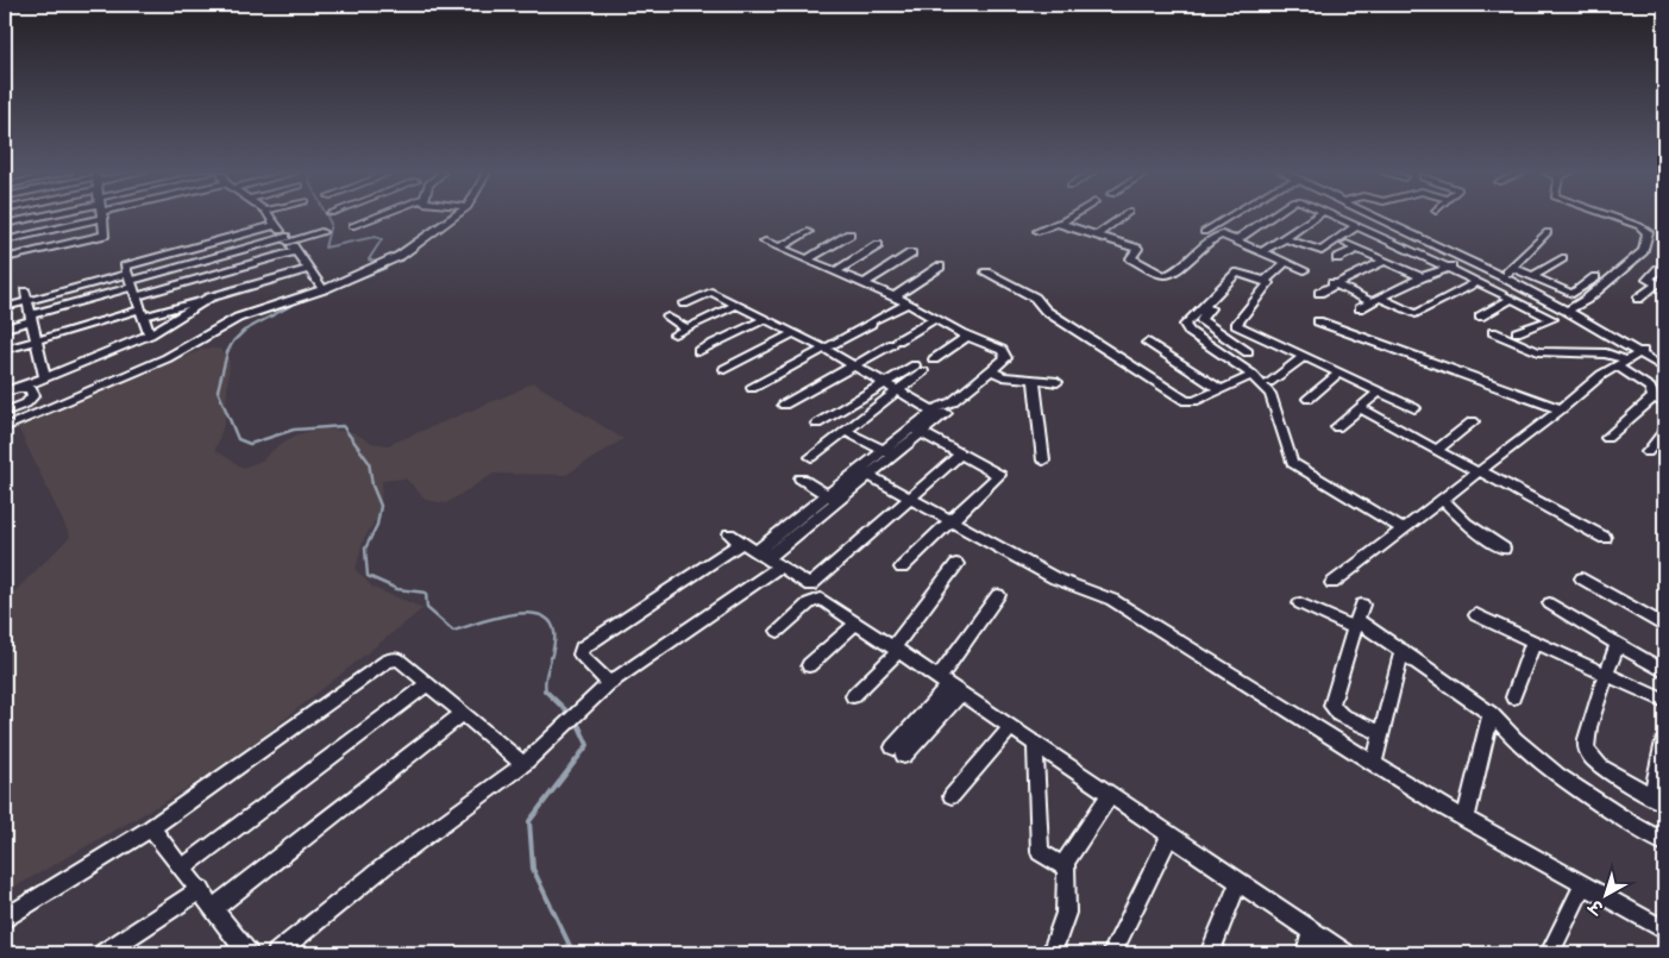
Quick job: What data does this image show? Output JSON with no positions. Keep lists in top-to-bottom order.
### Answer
{
  "north": "bottom left"
}
